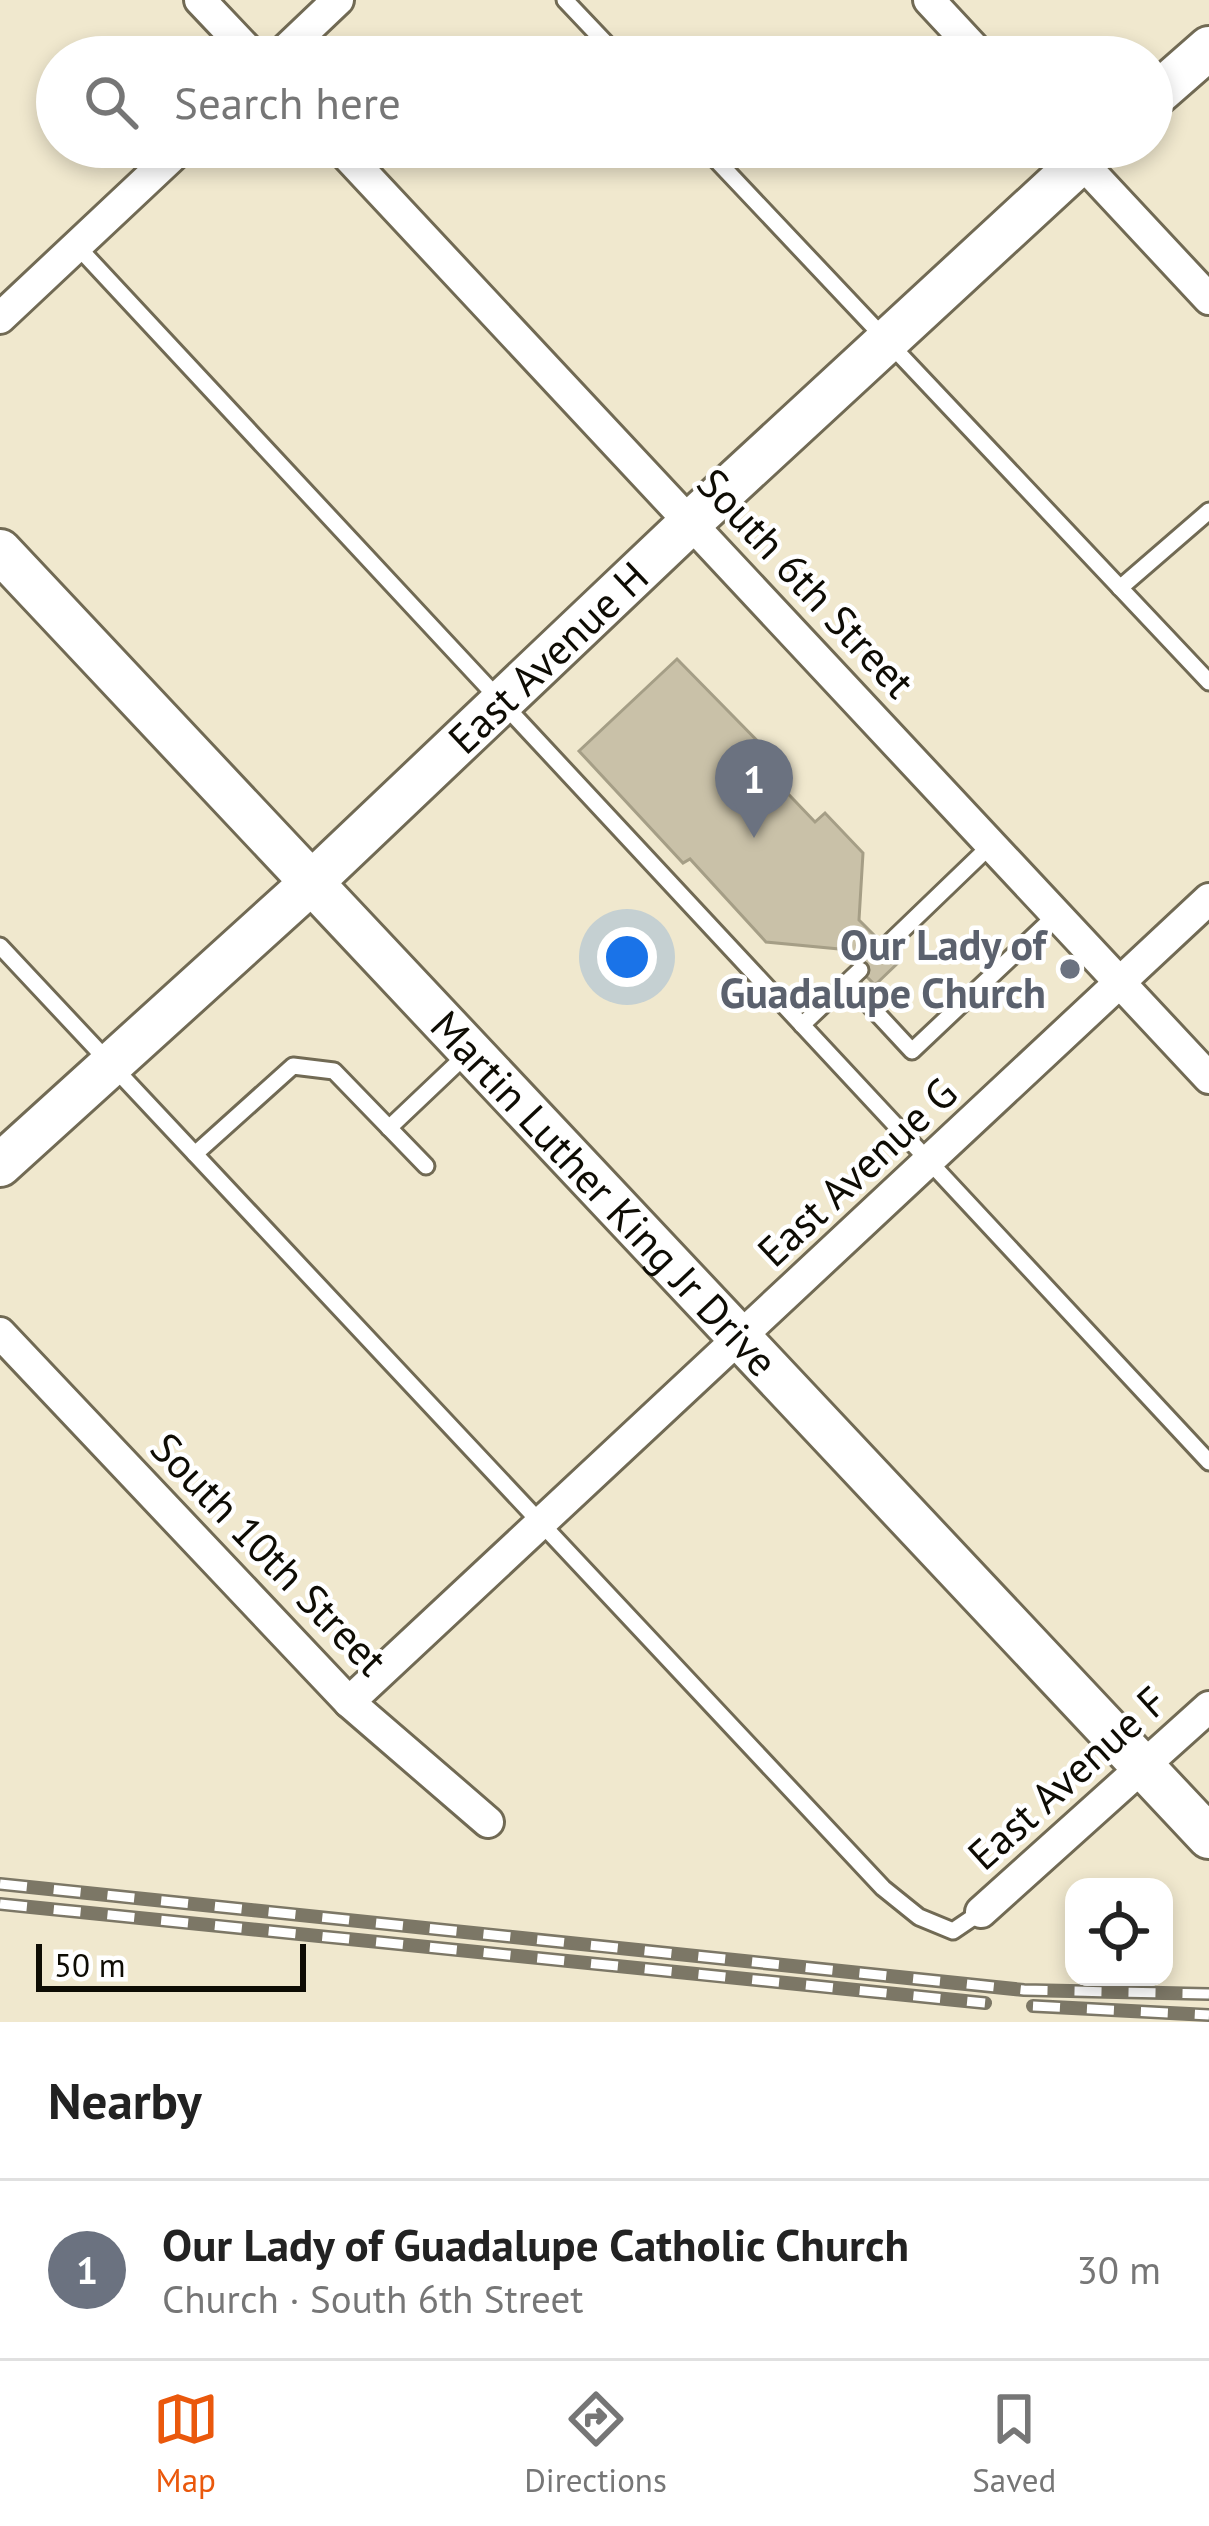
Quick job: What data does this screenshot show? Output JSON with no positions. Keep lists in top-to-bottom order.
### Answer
{
  "streets": {
    "main road": ["East Avenue H", "Martin Luther King Jr Drive"],
    "street": [
      "South 6th Street",
      "East Avenue G",
      "South 10th Street",
      "East Avenue F"
    ]
  },
  "crossings": [
    ["South 6th Street", "East Avenue H"],
    ["South 6th Street", "East Avenue G"],
    ["East Avenue H", "Martin Luther King Jr Drive"],
    ["East Avenue G", "Martin Luther King Jr Drive"],
    ["East Avenue G", "South 10th Street"],
    ["Martin Luther King Jr Drive", "East Avenue F"]
  ],
  "places": ["Our Lady of Guadalupe Church"],
  "scale_bar": "50 m",
  "page": {
    "search": "Search here",
    "pins": "1",
    "scale": "50 m",
    "heading": "Nearby",
    "list": [
      {
        "mark": "1",
        "name": "Our Lady of Guadalupe Catholic Church",
        "note": "Church · South 6th Street",
        "value": "30 m"
      }
    ],
    "nav": ["Map", "Directions", "Saved"]
  }
}
